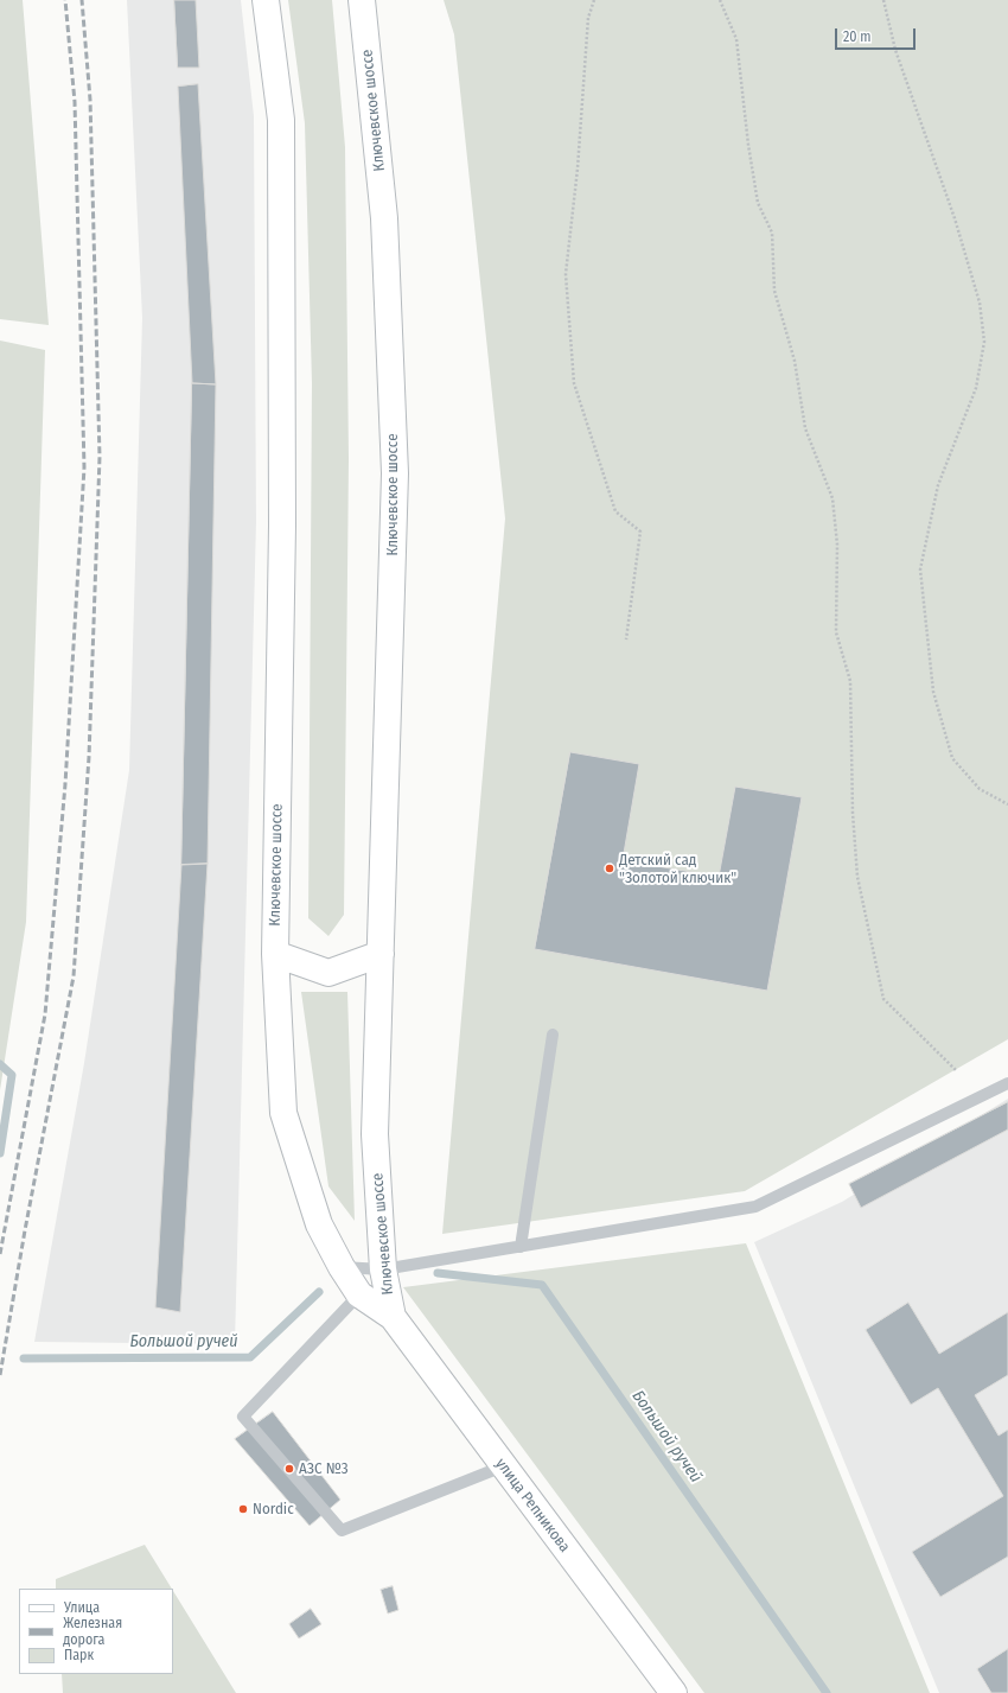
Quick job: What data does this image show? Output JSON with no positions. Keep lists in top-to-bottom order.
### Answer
{
  "streets": {
    "main road": ["Ключевское шоссе", "улица Репникова"]
  },
  "crossings": [
    ["Ключевское шоссе", "улица Репникова"]
  ],
  "water": ["Большой ручей"],
  "places": ["Детский сад \"Золотой ключик\"", "АЗС №3", "Nordic"],
  "legend": ["Улица", "Железная дорога", "Парк"],
  "scale_bar": "20 m"
}
